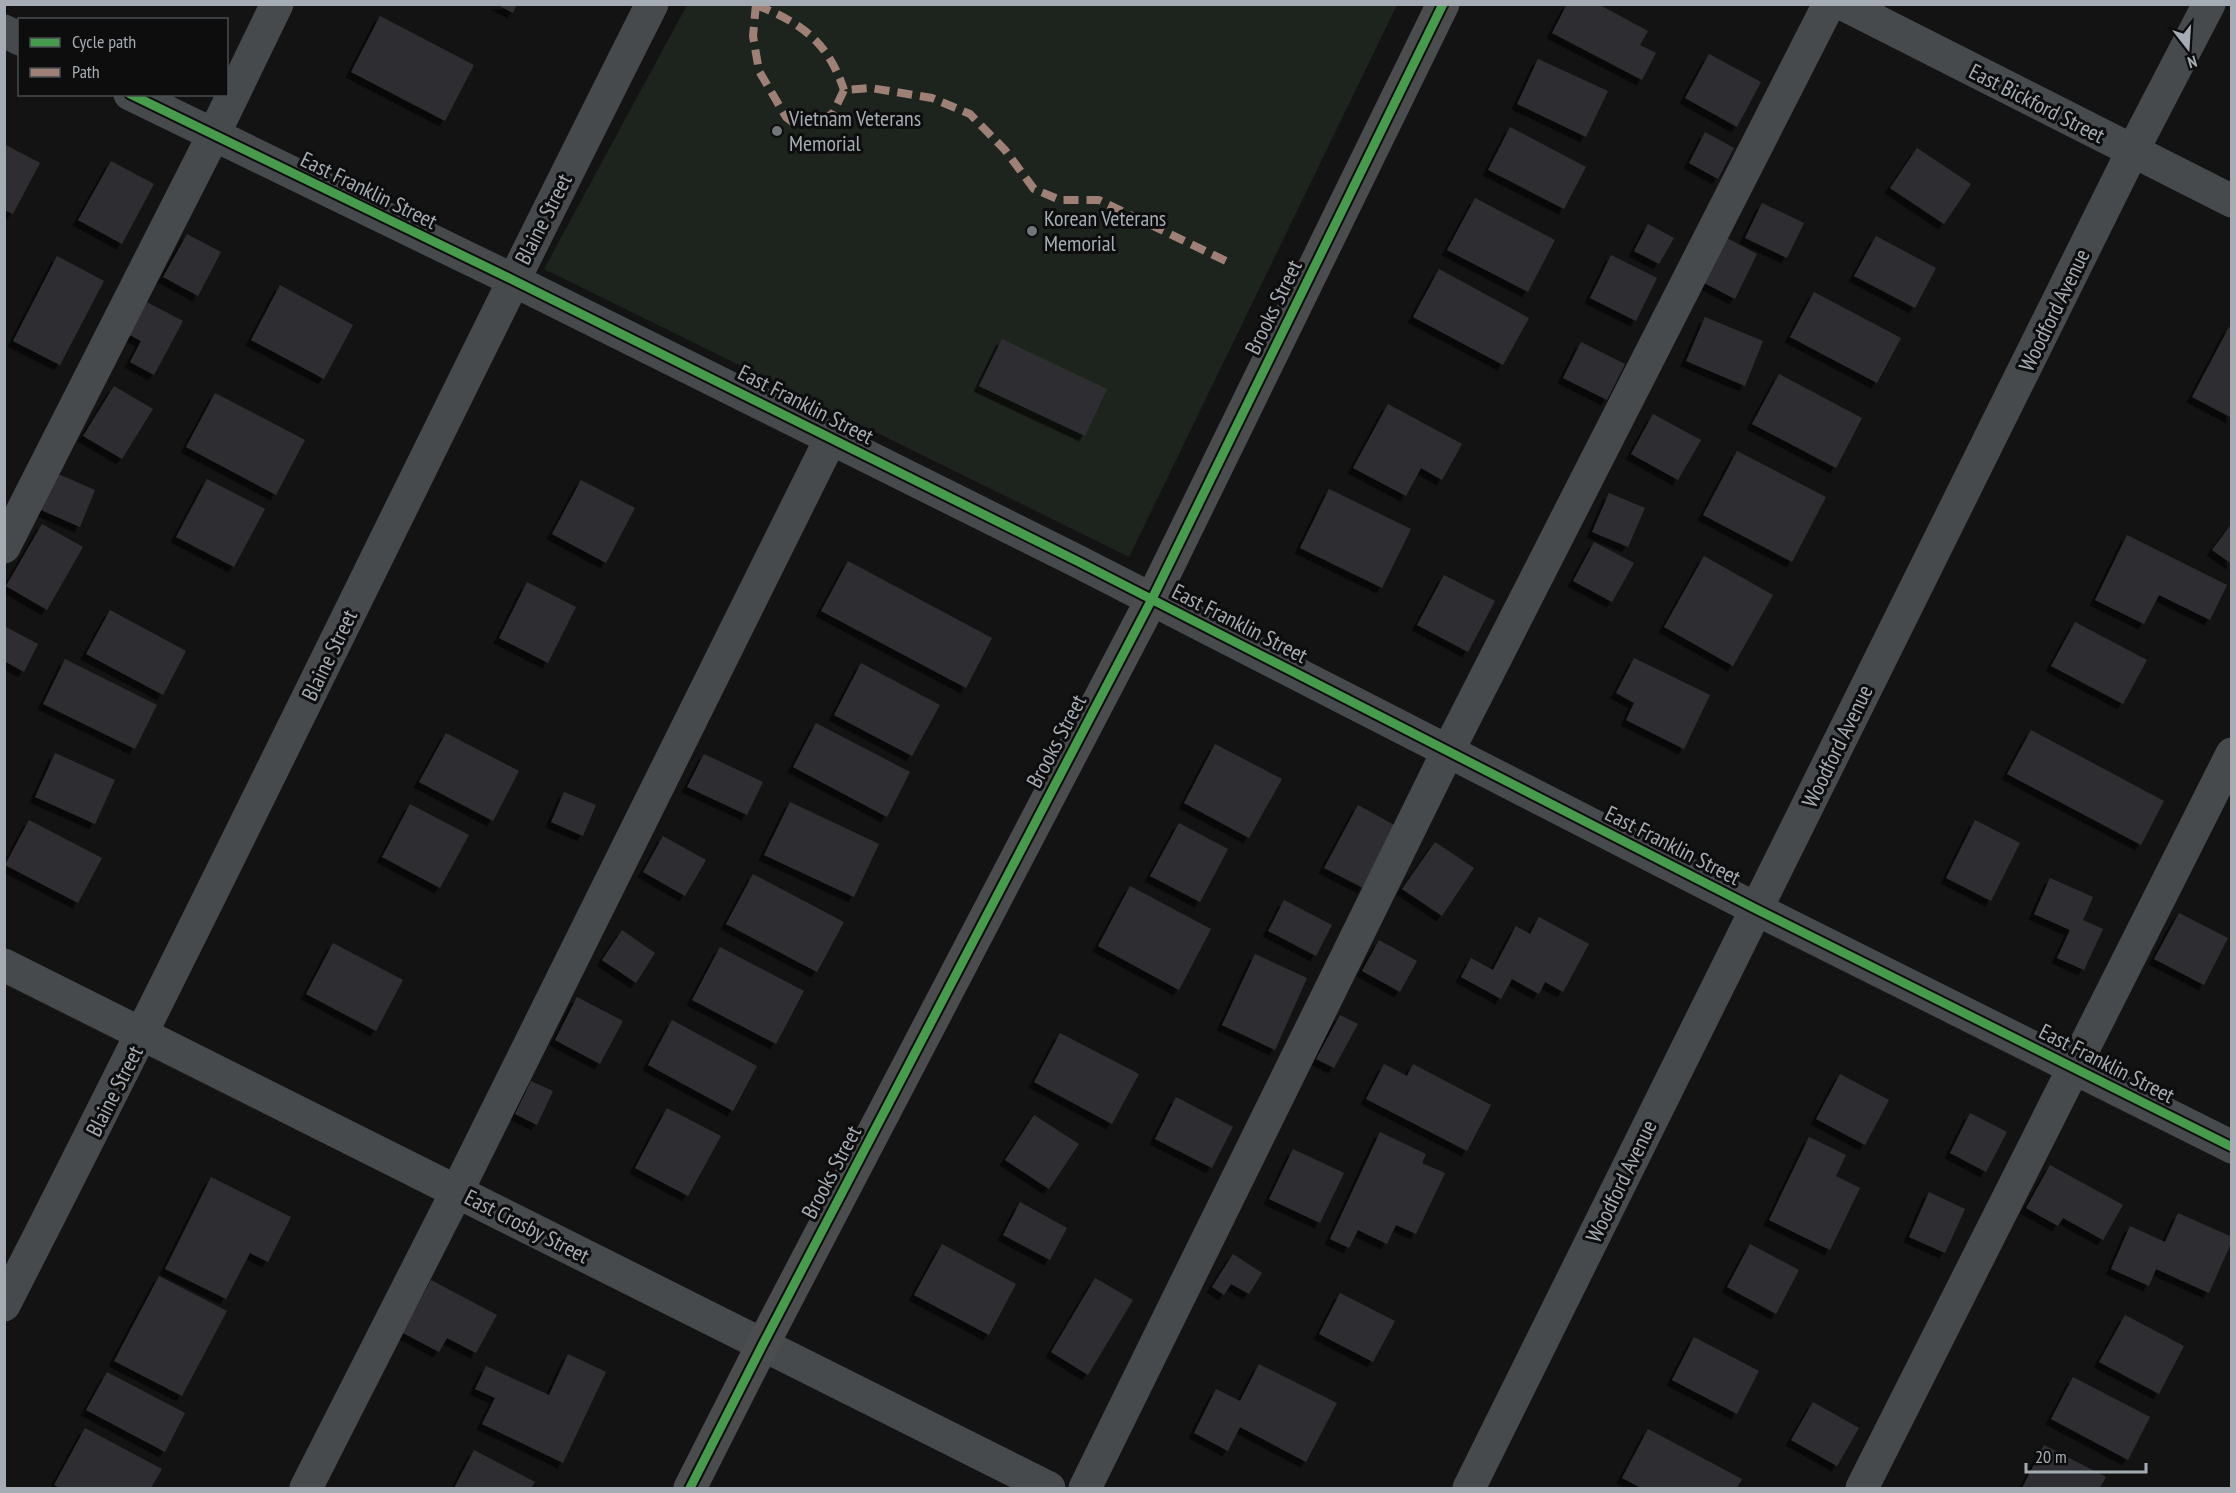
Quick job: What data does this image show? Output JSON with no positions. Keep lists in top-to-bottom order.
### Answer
{
  "streets": {
    "highway": ["Brooks Street"],
    "street": [
      "East Bickford Street",
      "East Franklin Street",
      "Blaine Street",
      "Woodford Avenue",
      "East Crosby Street"
    ]
  },
  "crossings": [
    ["East Bickford Street", "Woodford Avenue"],
    ["East Franklin Street", "Blaine Street"],
    ["East Franklin Street", "Brooks Street"],
    ["East Franklin Street", "Woodford Avenue"],
    ["Blaine Street", "East Crosby Street"],
    ["Brooks Street", "East Crosby Street"]
  ],
  "places": ["Vietnam Veterans Memorial", "Korean Veterans Memorial"],
  "legend": ["Cycle path", "Path"],
  "scale_bar": "20 m",
  "north": "bottom"
}
